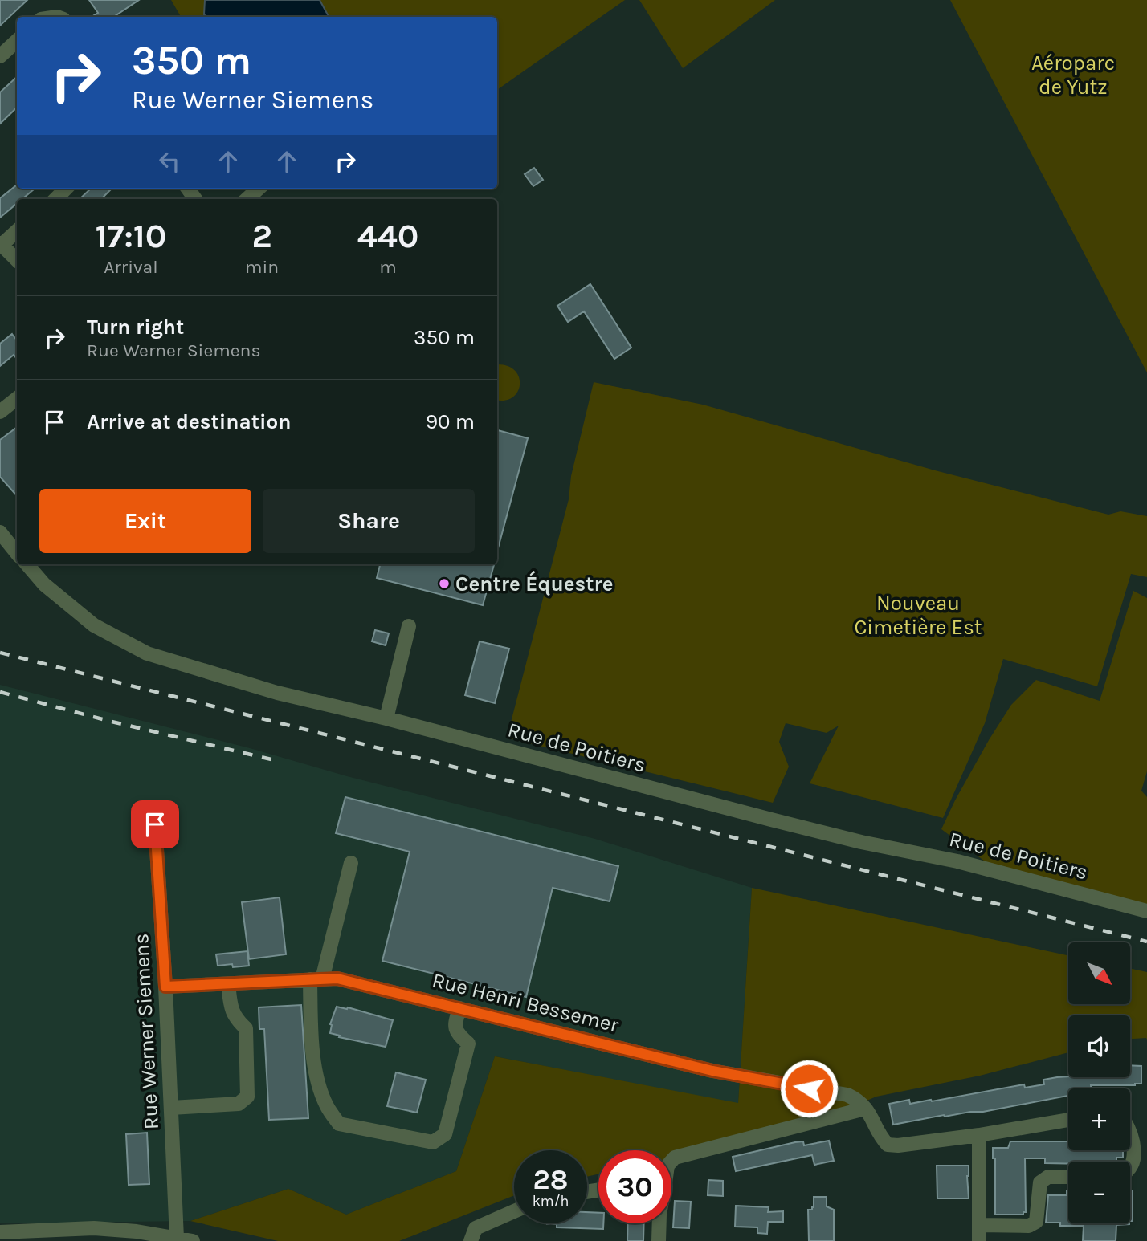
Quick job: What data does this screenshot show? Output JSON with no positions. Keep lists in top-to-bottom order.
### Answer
{
  "streets": {
    "street": ["Rue de Poitiers", "Rue Henri Bessemer", "Rue Werner Siemens"]
  },
  "crossings": [
    ["Rue Henri Bessemer", "Rue Werner Siemens"]
  ],
  "parks": ["Aéroparc de Yutz", "Nouveau Cimetière Est"],
  "places": ["Centre Équestre"],
  "north": "bottom right",
  "page": {
    "turn": ["350 m", "Rue Werner Siemens"],
    "eta": [
      "17:10",
      "Arrival",
      "2",
      "min",
      "440",
      "m"
    ],
    "list": [
      {
        "name": "Turn right",
        "note": "Rue Werner Siemens",
        "value": "350 m"
      },
      {
        "name": "Arrive at destination",
        "value": "90 m"
      }
    ],
    "buttons": ["Exit", "Share"],
    "map_buttons": ["+", "−"],
    "speed": "28 km/h",
    "limit": "30"
  }
}
